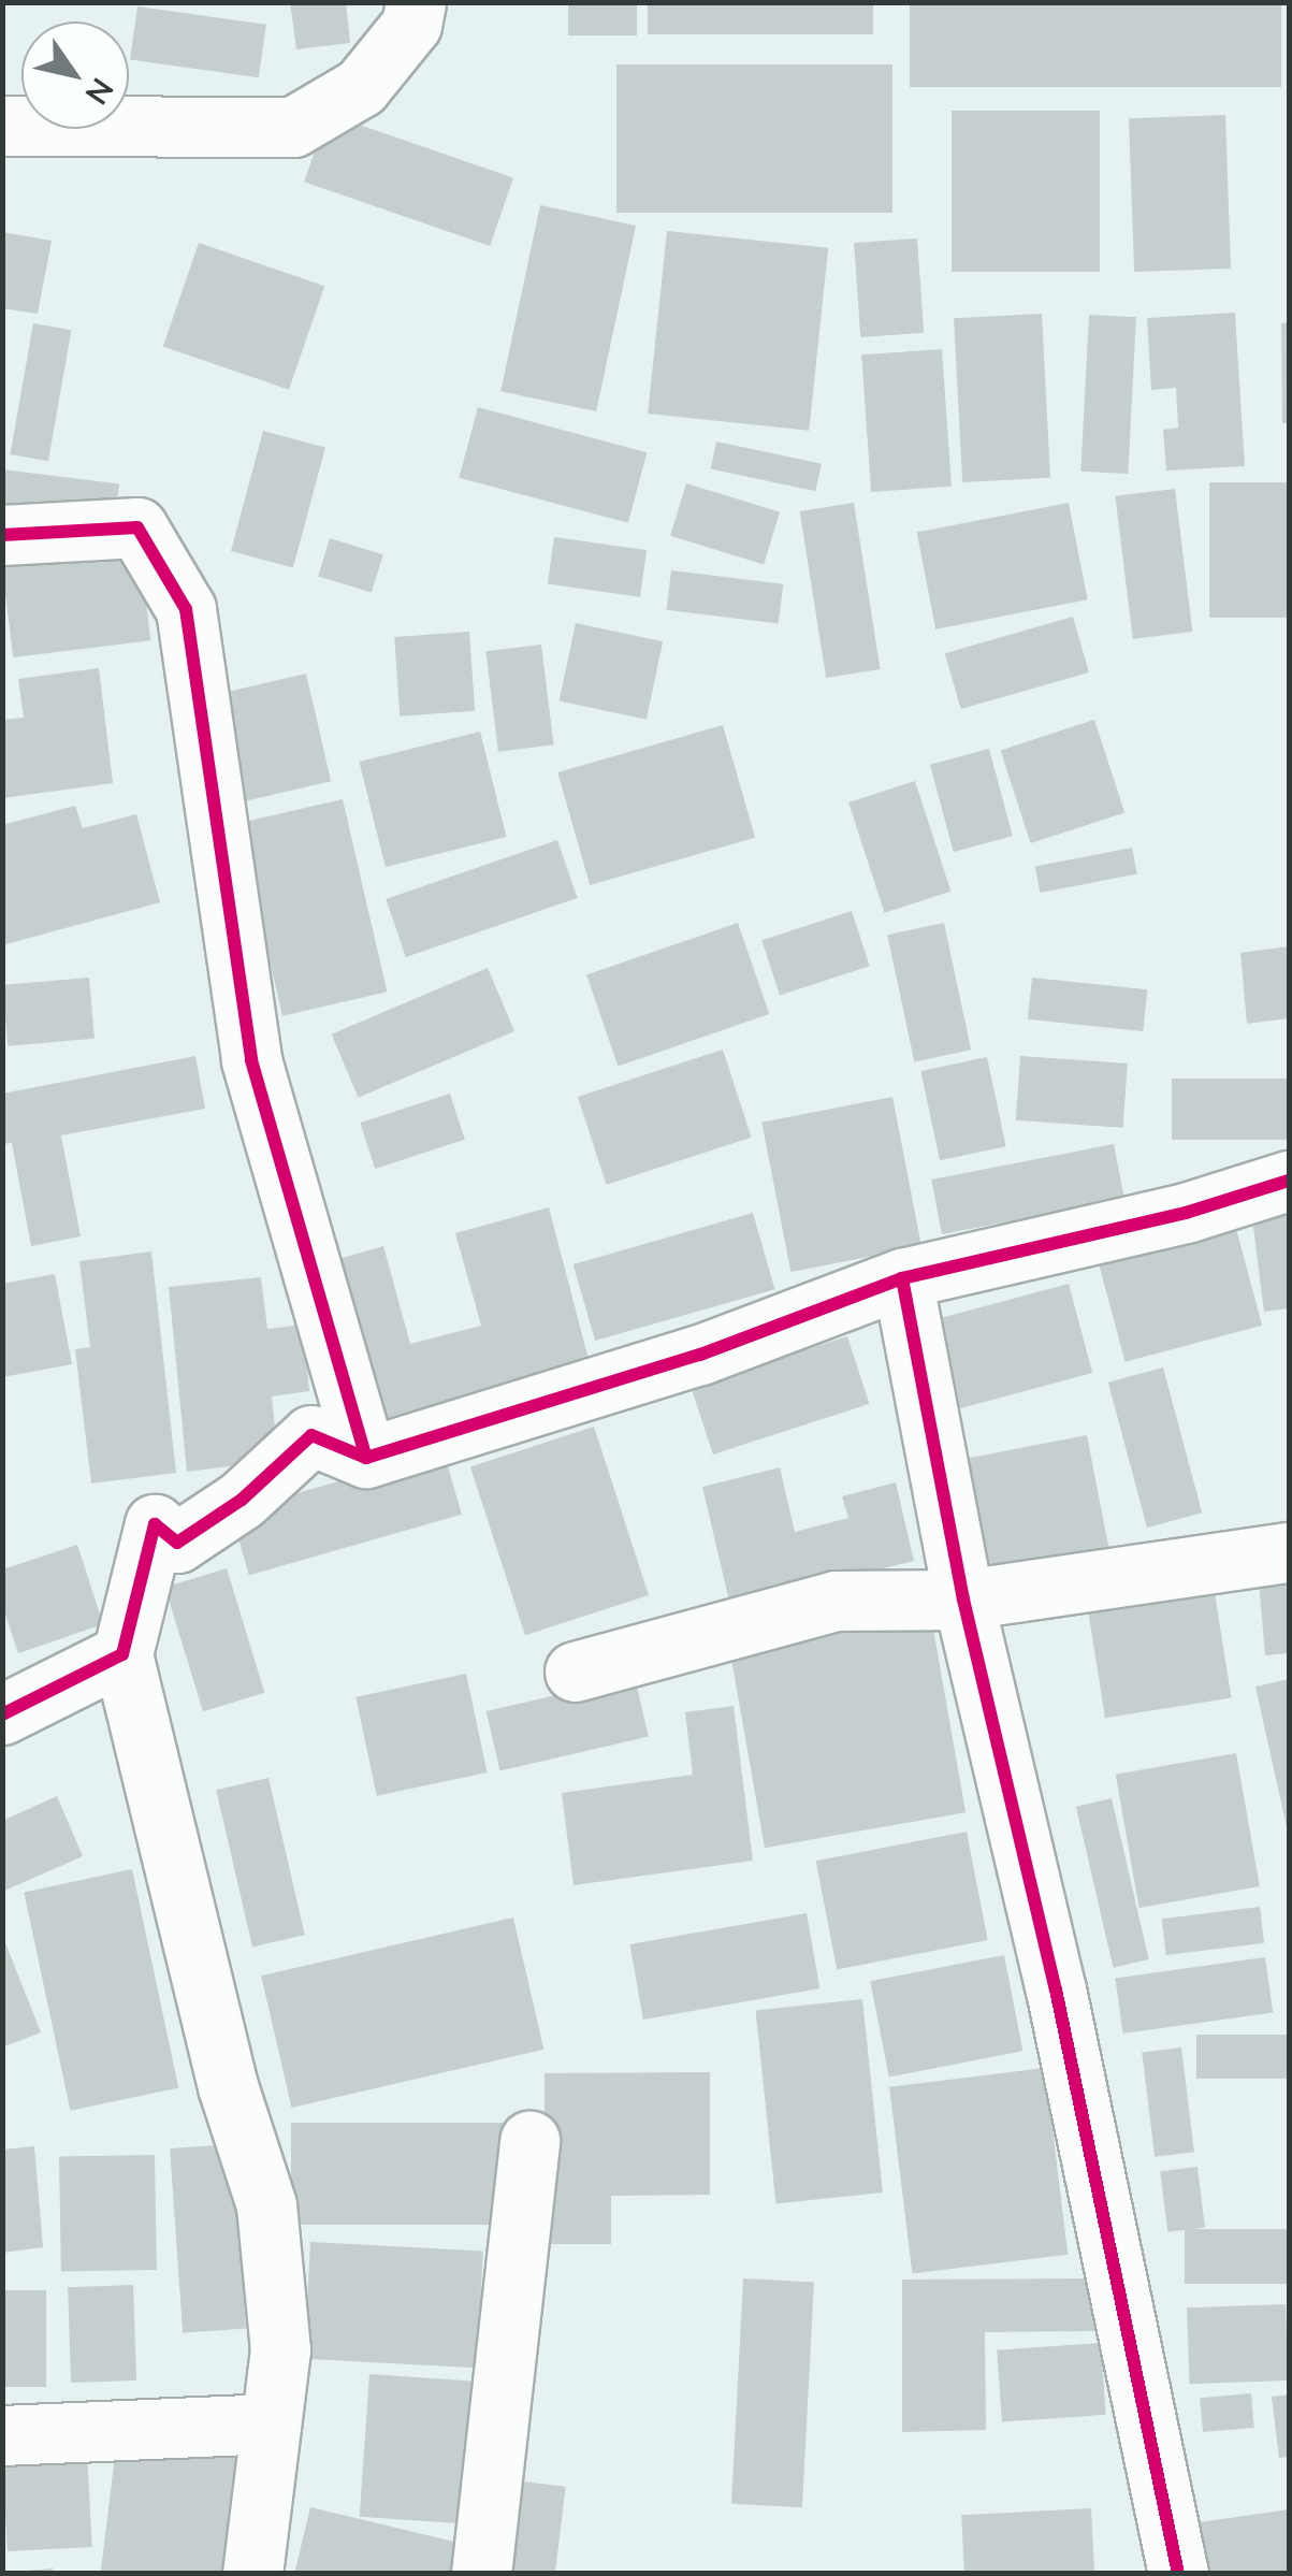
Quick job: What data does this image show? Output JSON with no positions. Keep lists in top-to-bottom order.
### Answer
{
  "north": "bottom right"
}
